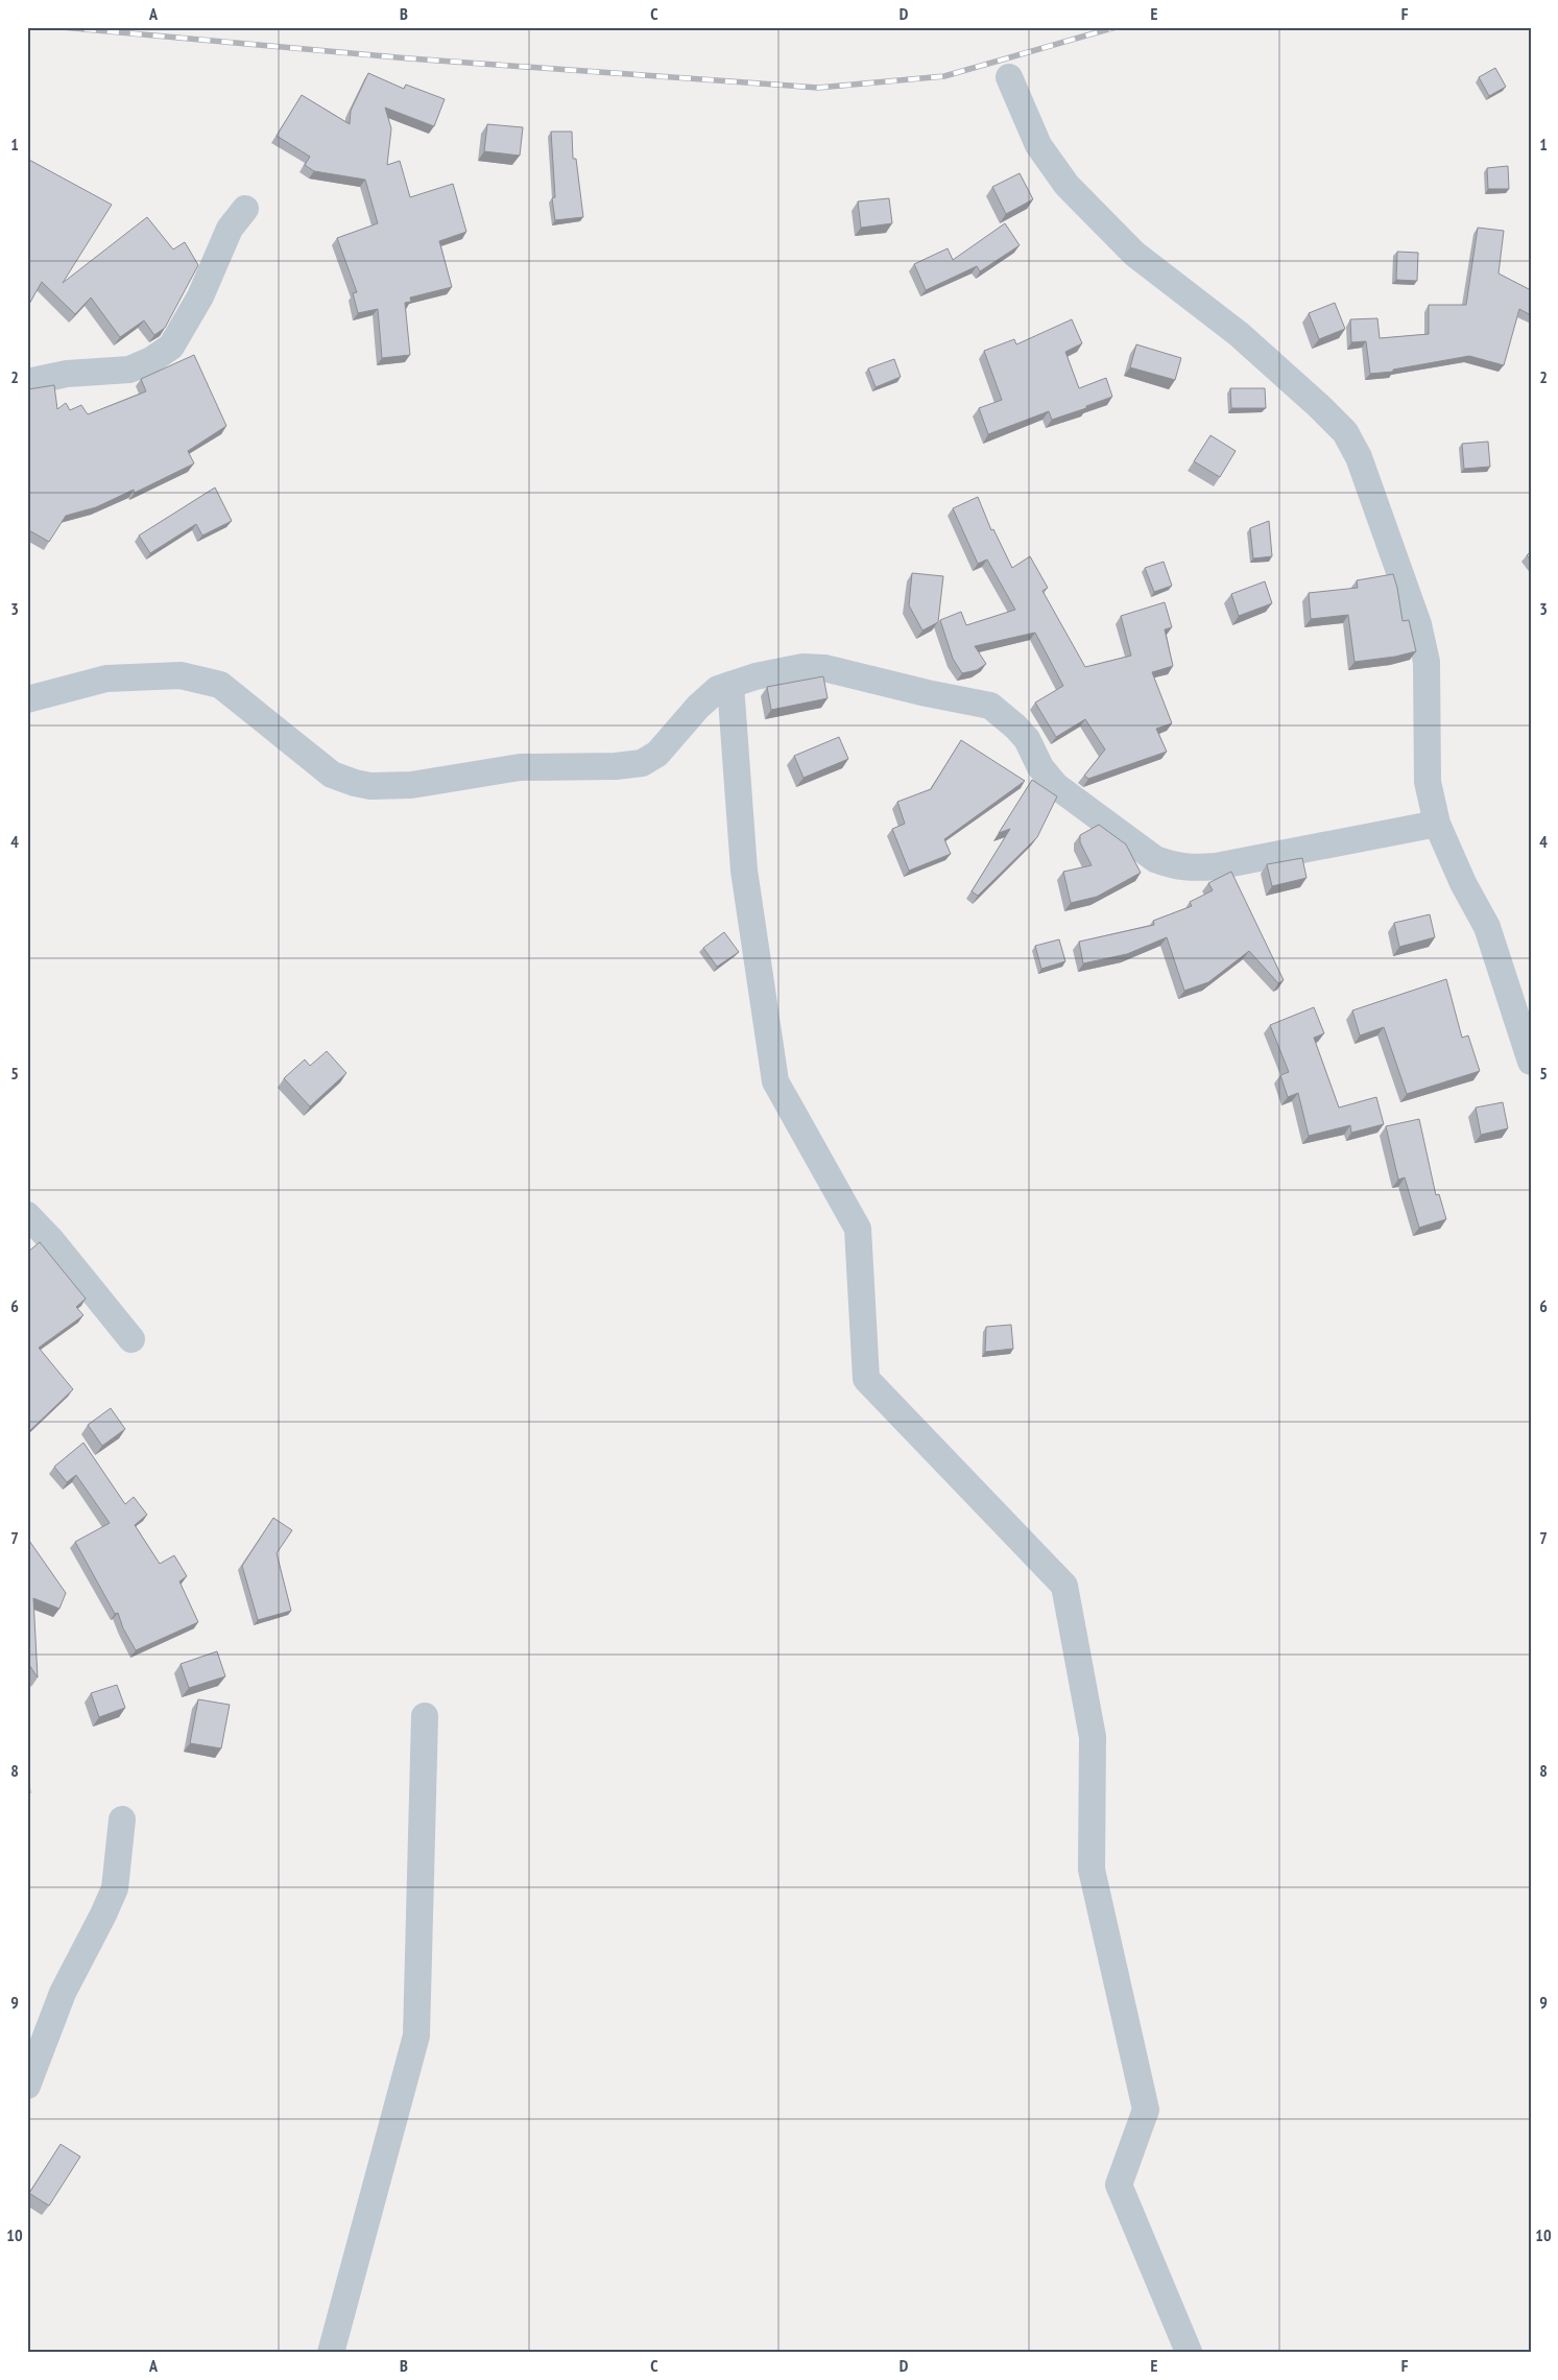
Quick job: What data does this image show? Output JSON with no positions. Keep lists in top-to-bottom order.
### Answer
{
  "grid": {
    "columns": [
      "A",
      "B",
      "C",
      "D",
      "E",
      "F"
    ],
    "rows": [
      "1",
      "2",
      "3",
      "4",
      "5",
      "6",
      "7",
      "8",
      "9",
      "10"
    ]
  }
}
